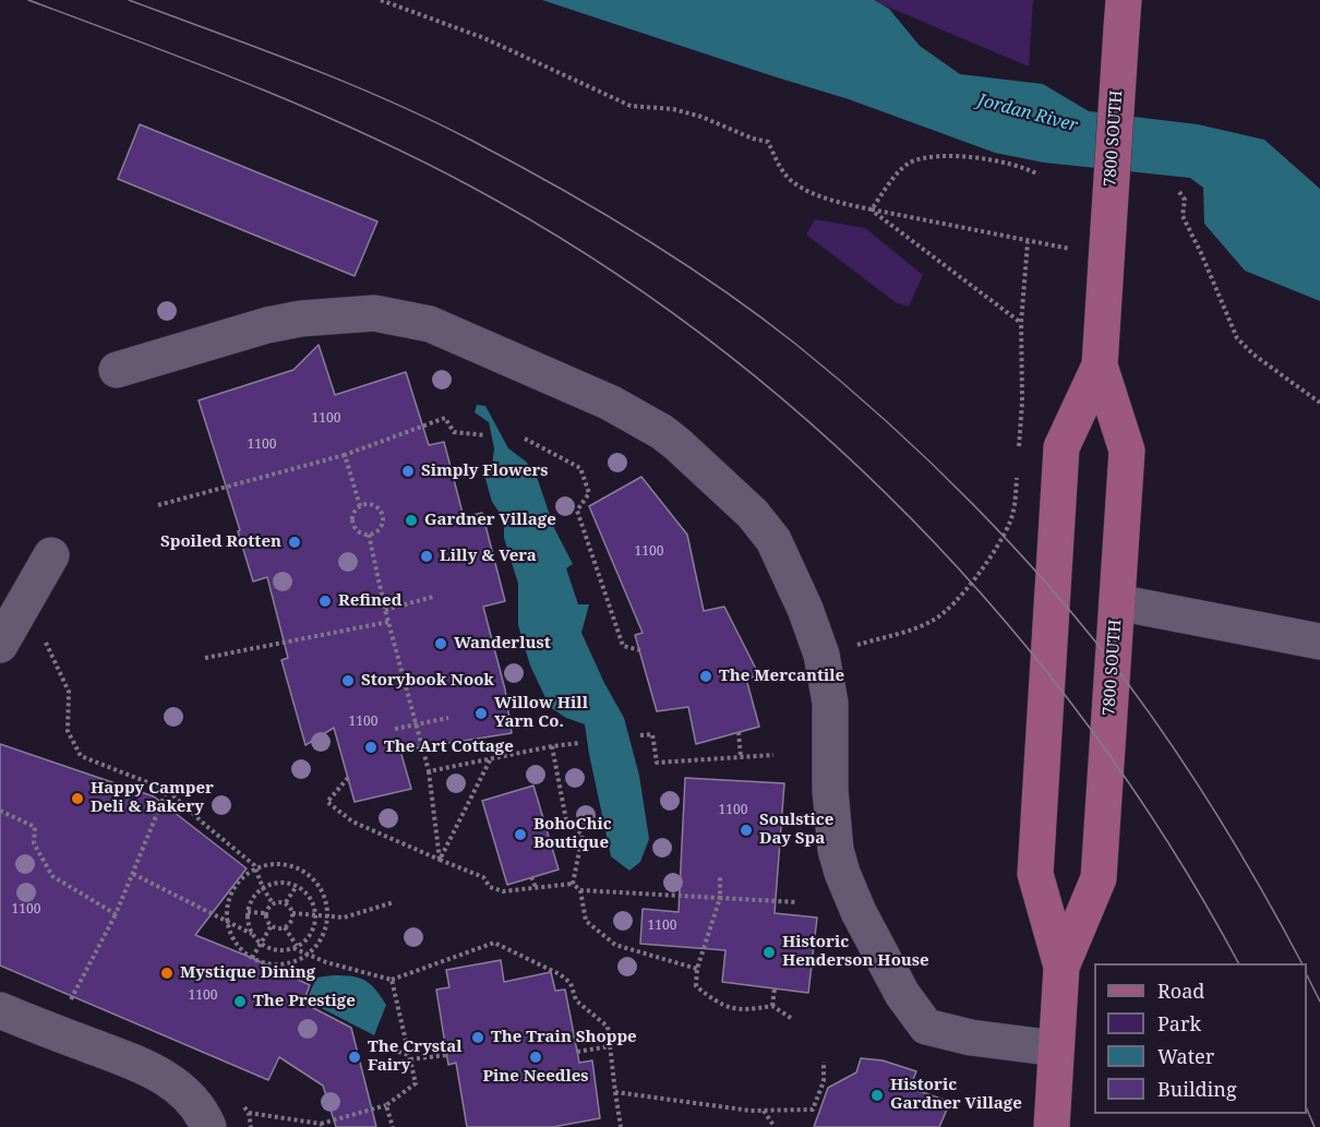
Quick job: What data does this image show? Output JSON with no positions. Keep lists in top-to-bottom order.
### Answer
{
  "streets": {
    "main road": ["7800 SOUTH"]
  },
  "water": ["Jordan River"],
  "places": [
    "Simply Flowers",
    "Gardner Village",
    "Spoiled Rotten",
    "Lilly & Vera",
    "Refined",
    "Wanderlust",
    "The Mercantile",
    "Storybook Nook",
    "Willow Hill Yarn Co.",
    "The Art Cottage",
    "Happy Camper Deli & Bakery",
    "Soulstice Day Spa",
    "BohoChic Boutique",
    "Historic Henderson House",
    "Mystique Dining",
    "The Prestige",
    "The Train Shoppe",
    "The Crystal Fairy",
    "Pine Needles",
    "Historic Gardner Village"
  ],
  "house_numbers": [
    "1100",
    "1100",
    "1100",
    "1100",
    "1100",
    "1100",
    "1100",
    "1100"
  ],
  "legend": [
    "Road",
    "Park",
    "Water",
    "Building"
  ]
}
